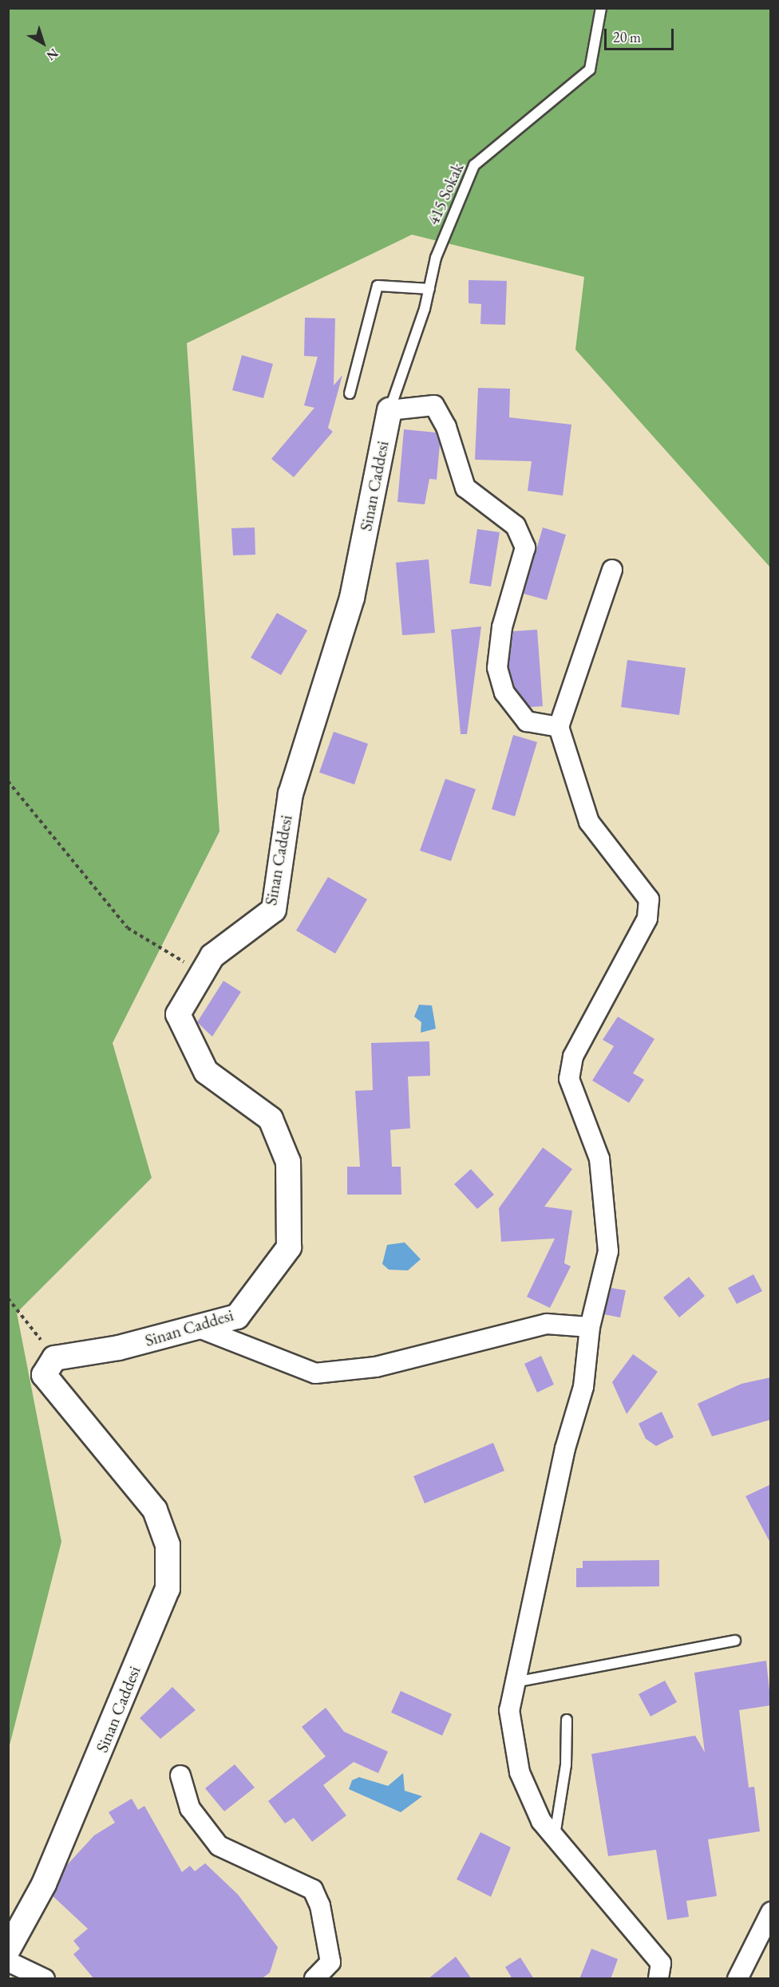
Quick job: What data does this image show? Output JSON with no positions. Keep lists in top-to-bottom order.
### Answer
{
  "streets": {
    "street": ["Sinan Caddesi"],
    "lane": ["415 Sokak"]
  },
  "crossings": [
    ["415 Sokak", "Sinan Caddesi"]
  ],
  "scale_bar": "20 m",
  "north": "bottom right"
}
